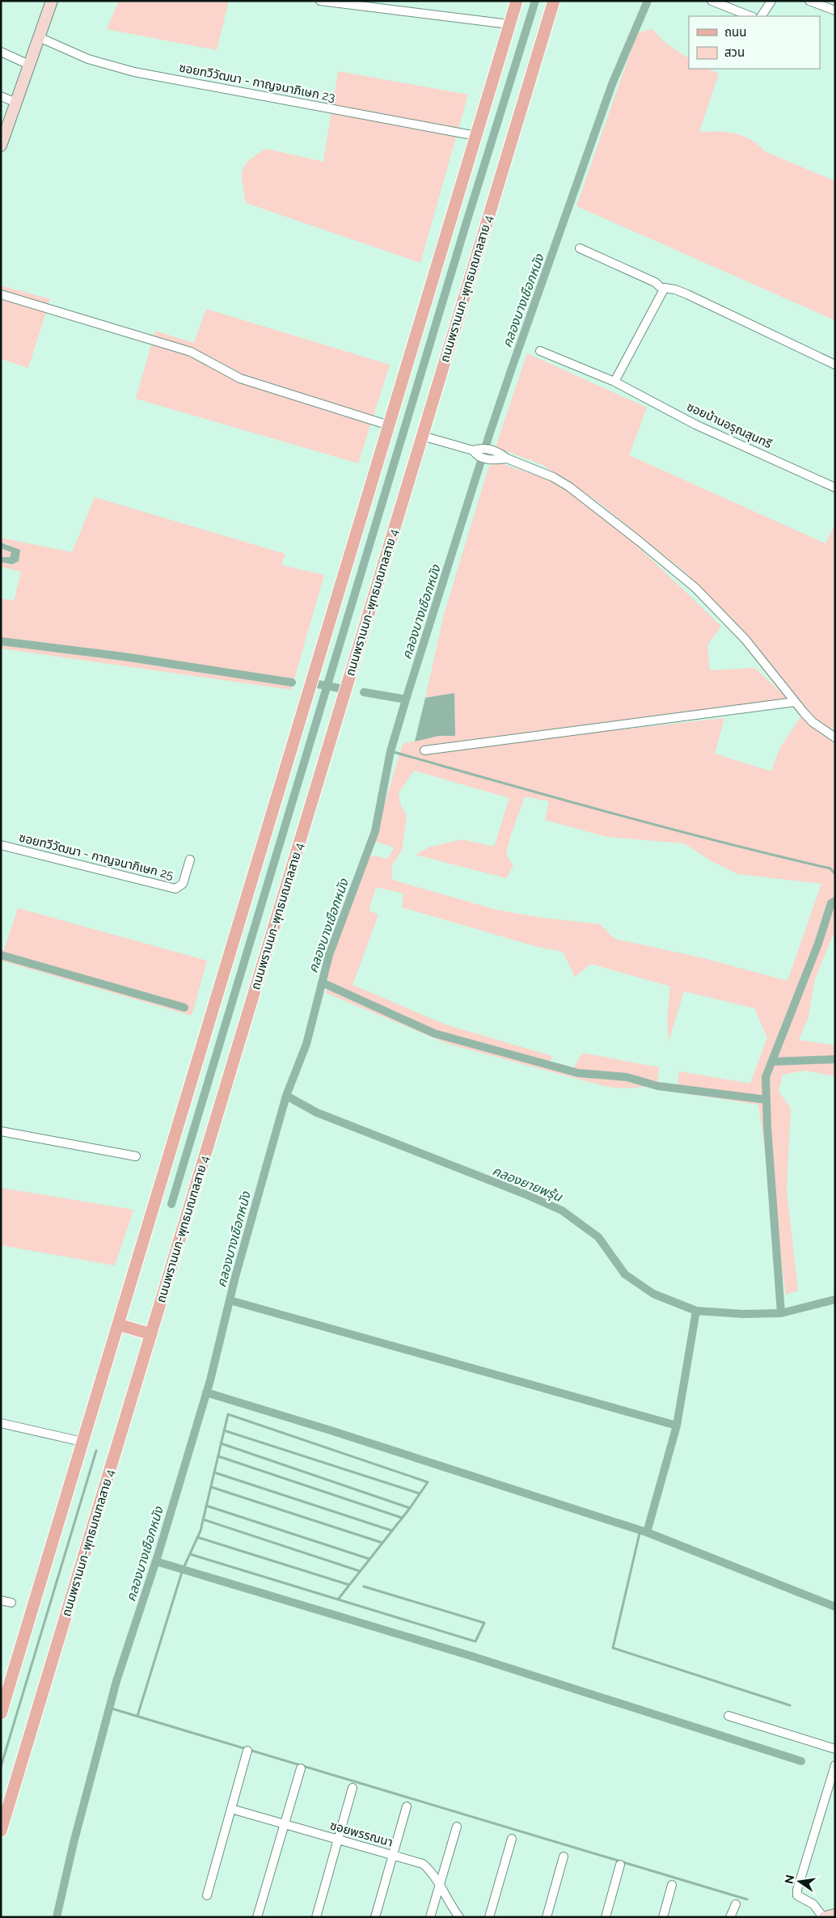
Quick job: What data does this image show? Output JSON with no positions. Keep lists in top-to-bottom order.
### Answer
{
  "streets": {
    "main road": ["ถนนพรานนก-พุทธมณฑลสาย 4"],
    "street": [
      "ซอยทวีวัฒนา - กาญจนาภิเษก 23",
      "ซอยบ้านอรุณสุนทรี",
      "ซอยทวีวัฒนา - กาญจนาภิเษก 25",
      "ซอยพรรณนา"
    ]
  },
  "water": ["คลองบางเชือกหนัง", "คลองยายพรุ้น"],
  "legend": ["ถนน", "สวน"],
  "north": "left"
}
